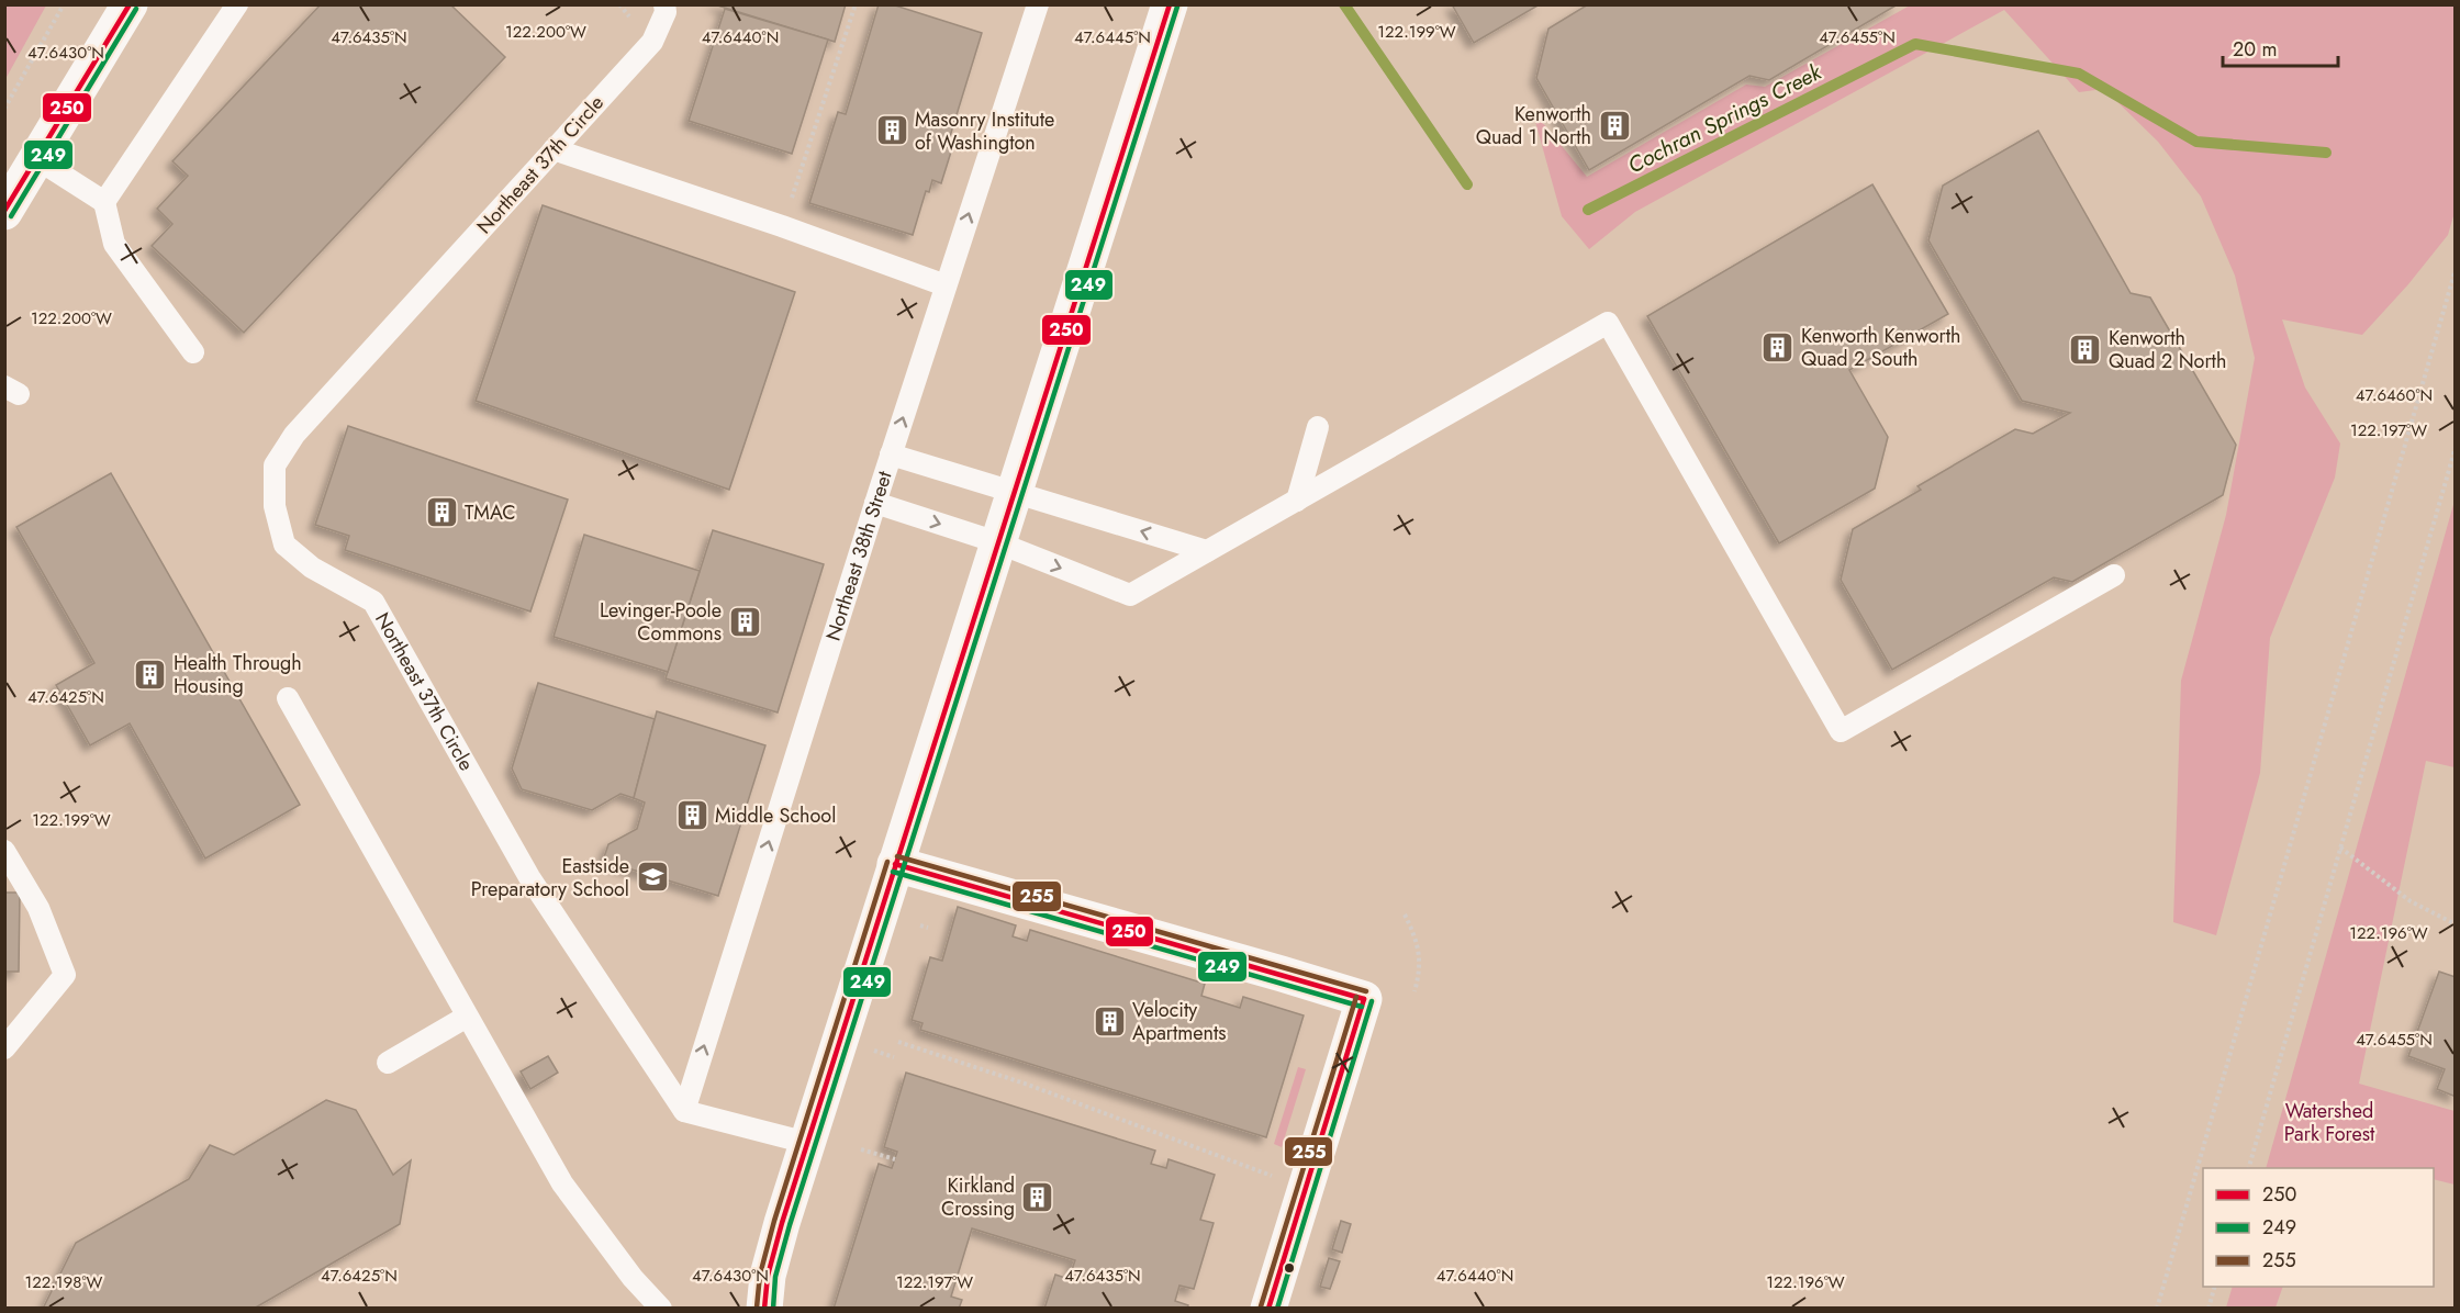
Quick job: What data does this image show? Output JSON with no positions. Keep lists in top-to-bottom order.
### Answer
{
  "streets": {
    "lane": ["Northeast 37th Circle", "Northeast 38th Street"]
  },
  "crossings": [
    ["Northeast 37th Circle", "Northeast 38th Street"]
  ],
  "one_way": ["Northeast 38th Street"],
  "water": ["Cochran Springs Creek"],
  "parks": ["Watershed Park Forest"],
  "places": {
    "building": [
      "Kenworth Quad 1 North",
      "Masonry Institute of Washington",
      "Kenworth Kenworth Quad 2 South",
      "Kenworth Quad 2 North",
      "TMAC",
      "Levinger-Poole Commons",
      "Health Through Housing",
      "Middle School",
      "Velocity Apartments",
      "Kirkland Crossing"
    ],
    "school or university": ["Eastside Preparatory School"]
  },
  "lines": ["transit line 250", "transit line 249", "transit line 255"],
  "legend": ["250", "249", "255"],
  "scale_bar": "20 m",
  "coordinates": [
    "122.200°W",
    "122.199°W",
    "47.6435°N",
    "47.6440°N",
    "47.6445°N",
    "47.6455°N",
    "47.6430°N",
    "47.6460°N",
    "122.197°W",
    "47.6425°N",
    "122.196°W",
    "122.198°W"
  ]
}
